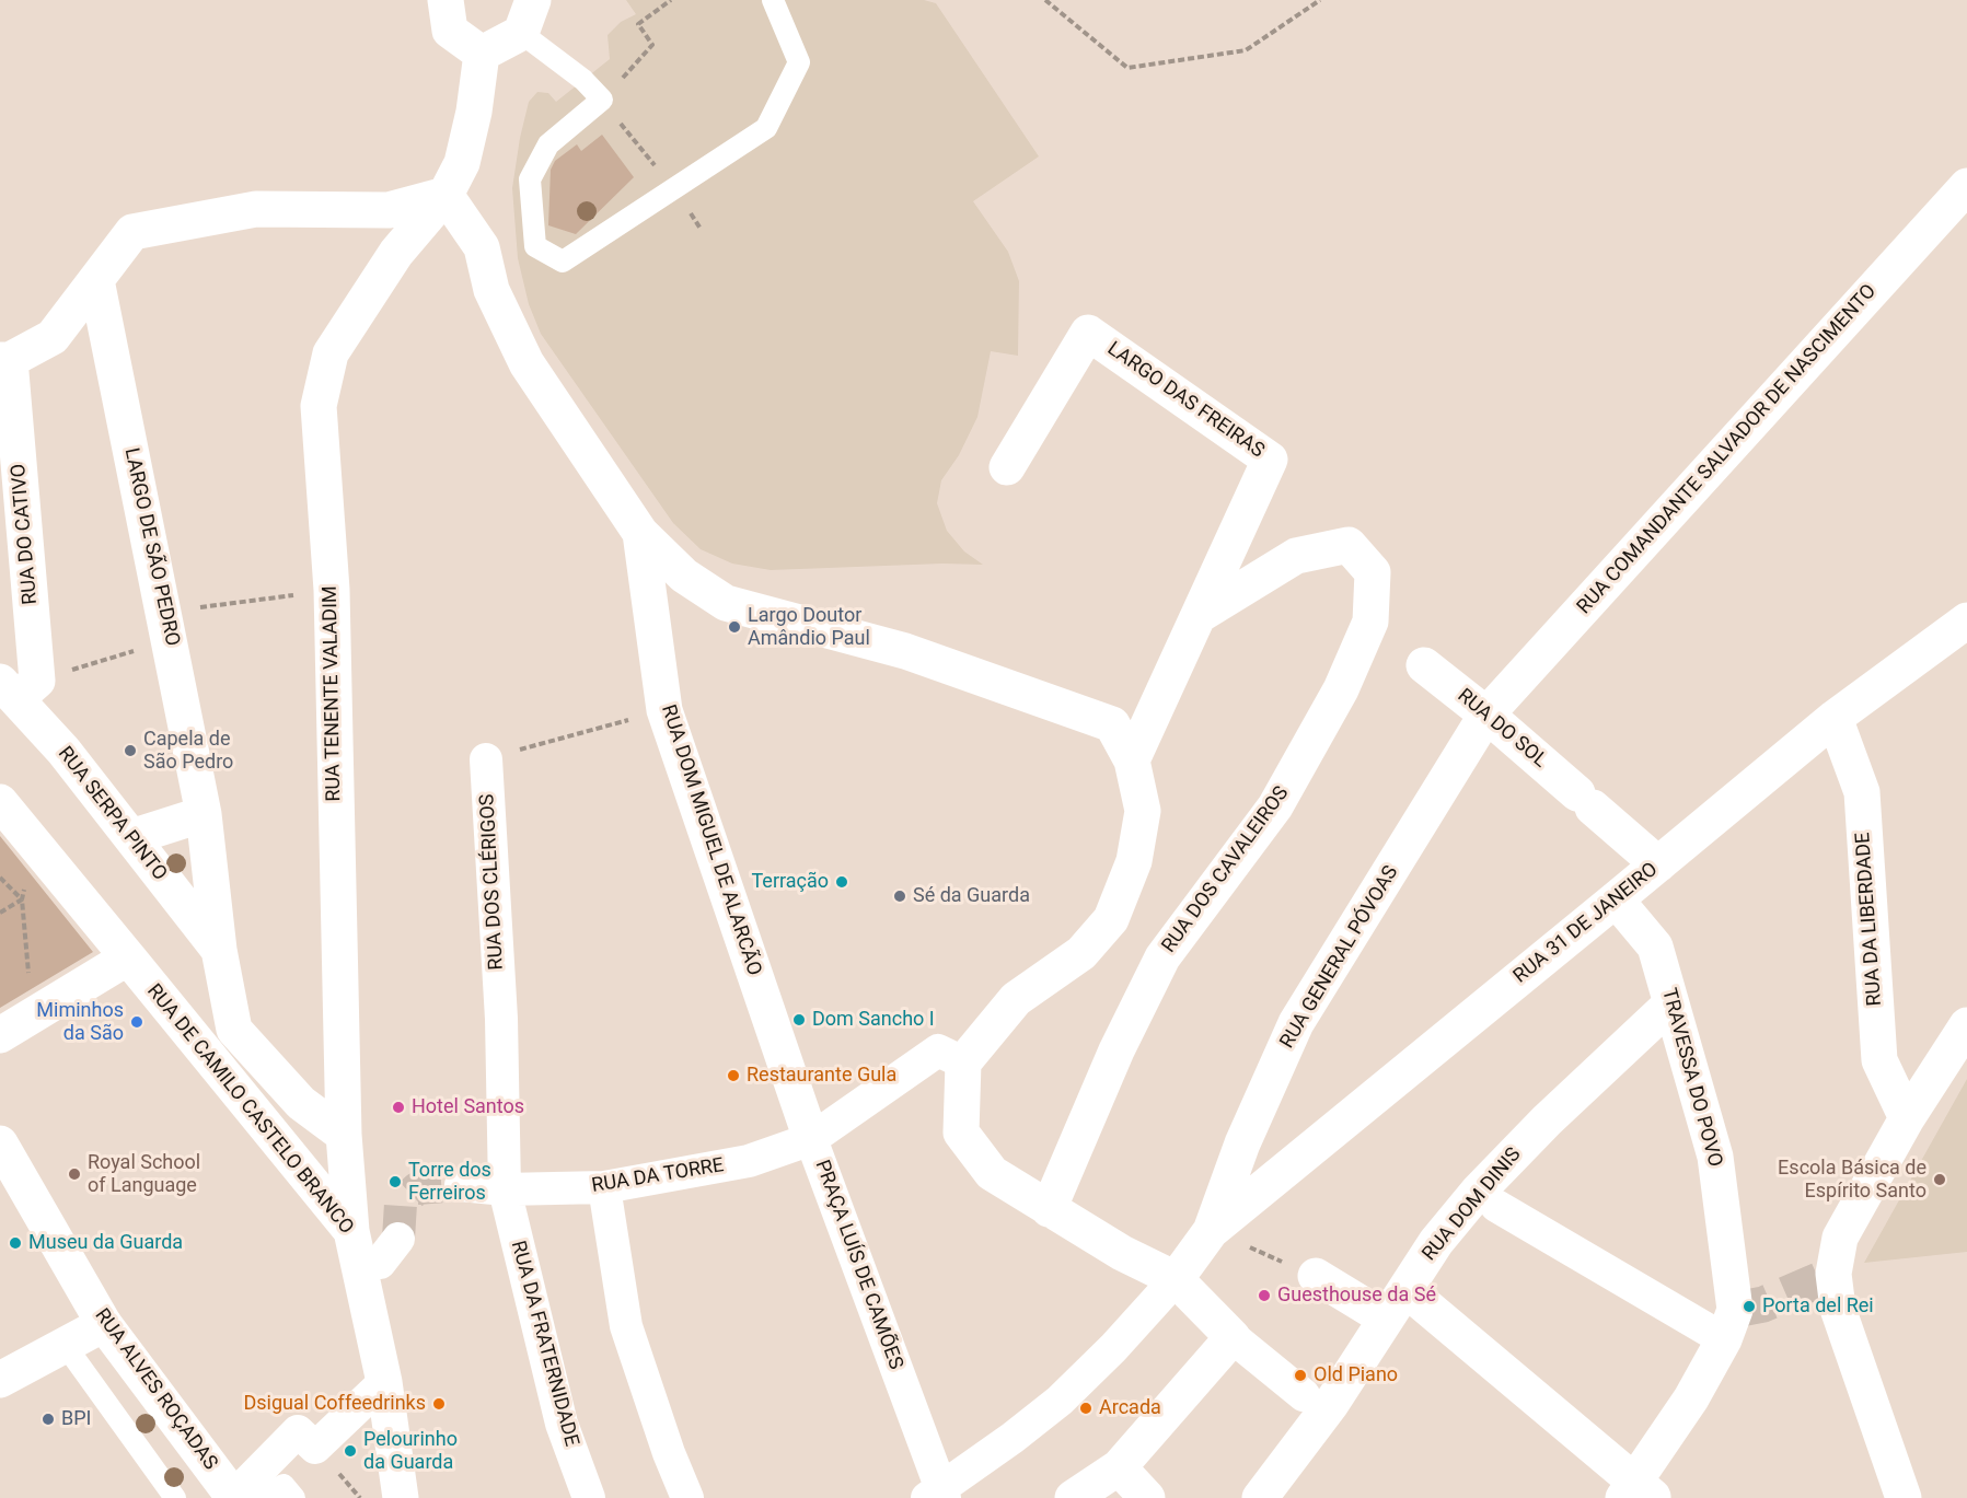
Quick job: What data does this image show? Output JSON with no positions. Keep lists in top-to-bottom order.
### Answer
{
  "streets": {
    "street": [
      "LARGO DAS FREIRAS",
      "RUA COMANDANTE SALVADOR DE NASCIMENTO",
      "RUA DO CATIVO",
      "LARGO DE SÃO PEDRO",
      "RUA TENENTE VALADIM",
      "RUA DO SOL",
      "RUA SERPA PINTO",
      "RUA DOM MIGUEL DE ALARCÃO",
      "RUA DOS CAVALEIROS",
      "RUA DOS CLÉRIGOS",
      "RUA DA LIBERDADE",
      "RUA 31 DE JANEIRO",
      "RUA GENERAL PÓVOAS",
      "TRAVESSA DO POVO",
      "RUA DE CAMILO CASTELO BRANCO",
      "RUA DA TORRE",
      "RUA DOM DINIS",
      "PRAÇA LUÍS DE CAMÕES",
      "RUA DA FRATERNIDADE",
      "RUA ALVES ROÇADAS"
    ]
  },
  "crossings": [
    ["LARGO DAS FREIRAS", "RUA DOS CAVALEIROS"],
    ["RUA COMANDANTE SALVADOR DE NASCIMENTO", "RUA DO SOL"],
    ["RUA COMANDANTE SALVADOR DE NASCIMENTO", "RUA GENERAL PÓVOAS"],
    ["RUA DO CATIVO", "RUA SERPA PINTO"],
    ["LARGO DE SÃO PEDRO", "RUA TENENTE VALADIM"],
    ["LARGO DE SÃO PEDRO", "RUA SERPA PINTO"],
    ["RUA TENENTE VALADIM", "RUA DOM MIGUEL DE ALARCÃO"],
    ["RUA TENENTE VALADIM", "RUA DE CAMILO CASTELO BRANCO"],
    ["RUA DO SOL", "RUA 31 DE JANEIRO"],
    ["RUA DO SOL", "RUA GENERAL PÓVOAS"],
    ["RUA DOM MIGUEL DE ALARCÃO", "RUA DA TORRE"],
    ["RUA DOM MIGUEL DE ALARCÃO", "PRAÇA LUÍS DE CAMÕES"],
    ["RUA DOS CLÉRIGOS", "RUA DA TORRE"],
    ["RUA DOS CLÉRIGOS", "RUA DA FRATERNIDADE"],
    ["RUA DA LIBERDADE", "RUA 31 DE JANEIRO"],
    ["RUA 31 DE JANEIRO", "RUA GENERAL PÓVOAS"],
    ["RUA 31 DE JANEIRO", "TRAVESSA DO POVO"],
    ["TRAVESSA DO POVO", "RUA DOM DINIS"],
    ["RUA DA TORRE", "PRAÇA LUÍS DE CAMÕES"],
    ["RUA DA TORRE", "RUA DA FRATERNIDADE"]
  ],
  "places": [
    "Largo Doutor Amândio Paul",
    "Capela de São Pedro",
    "Terração",
    "Sé da Guarda",
    "Dom Sancho I",
    "Miminhos da São",
    "Restaurante Gula",
    "Hotel Santos",
    "Royal School of Language",
    "Escola Básica de Espírito Santo",
    "Torre dos Ferreiros",
    "Museu da Guarda",
    "Guesthouse da Sé",
    "Porta del Rei",
    "Old Piano",
    "Dsigual Coffeedrinks",
    "Arcada",
    "BPI",
    "Pelourinho da Guarda"
  ]
}
